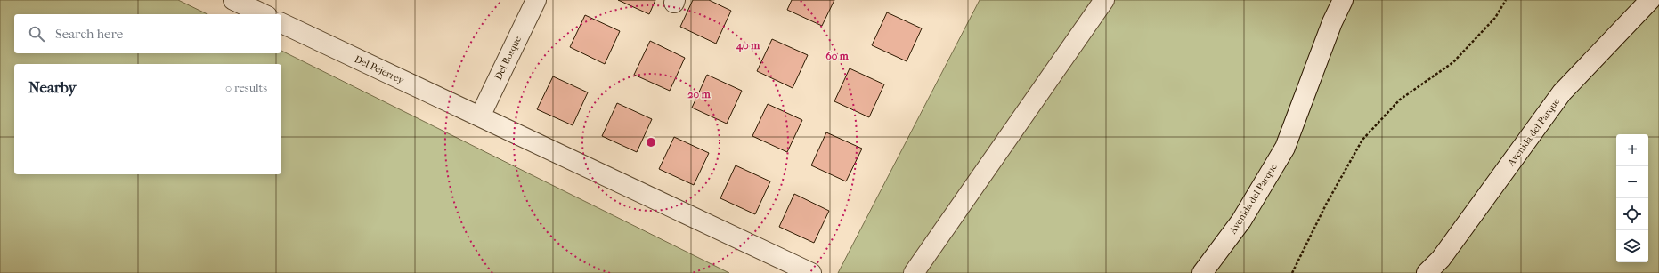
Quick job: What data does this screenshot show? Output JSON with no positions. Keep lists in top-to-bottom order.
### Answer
{
  "streets": {
    "street": ["Del Bosque", "Del Pejerrey", "Avenida del Parque"]
  },
  "crossings": [
    ["Del Bosque", "Del Pejerrey"]
  ],
  "page": {
    "search": "Search here",
    "heading": ["Nearby", "0 results"],
    "map_buttons": ["+", "−"]
  },
  "rings": ["40 m", "60 m", "20 m"]
}
